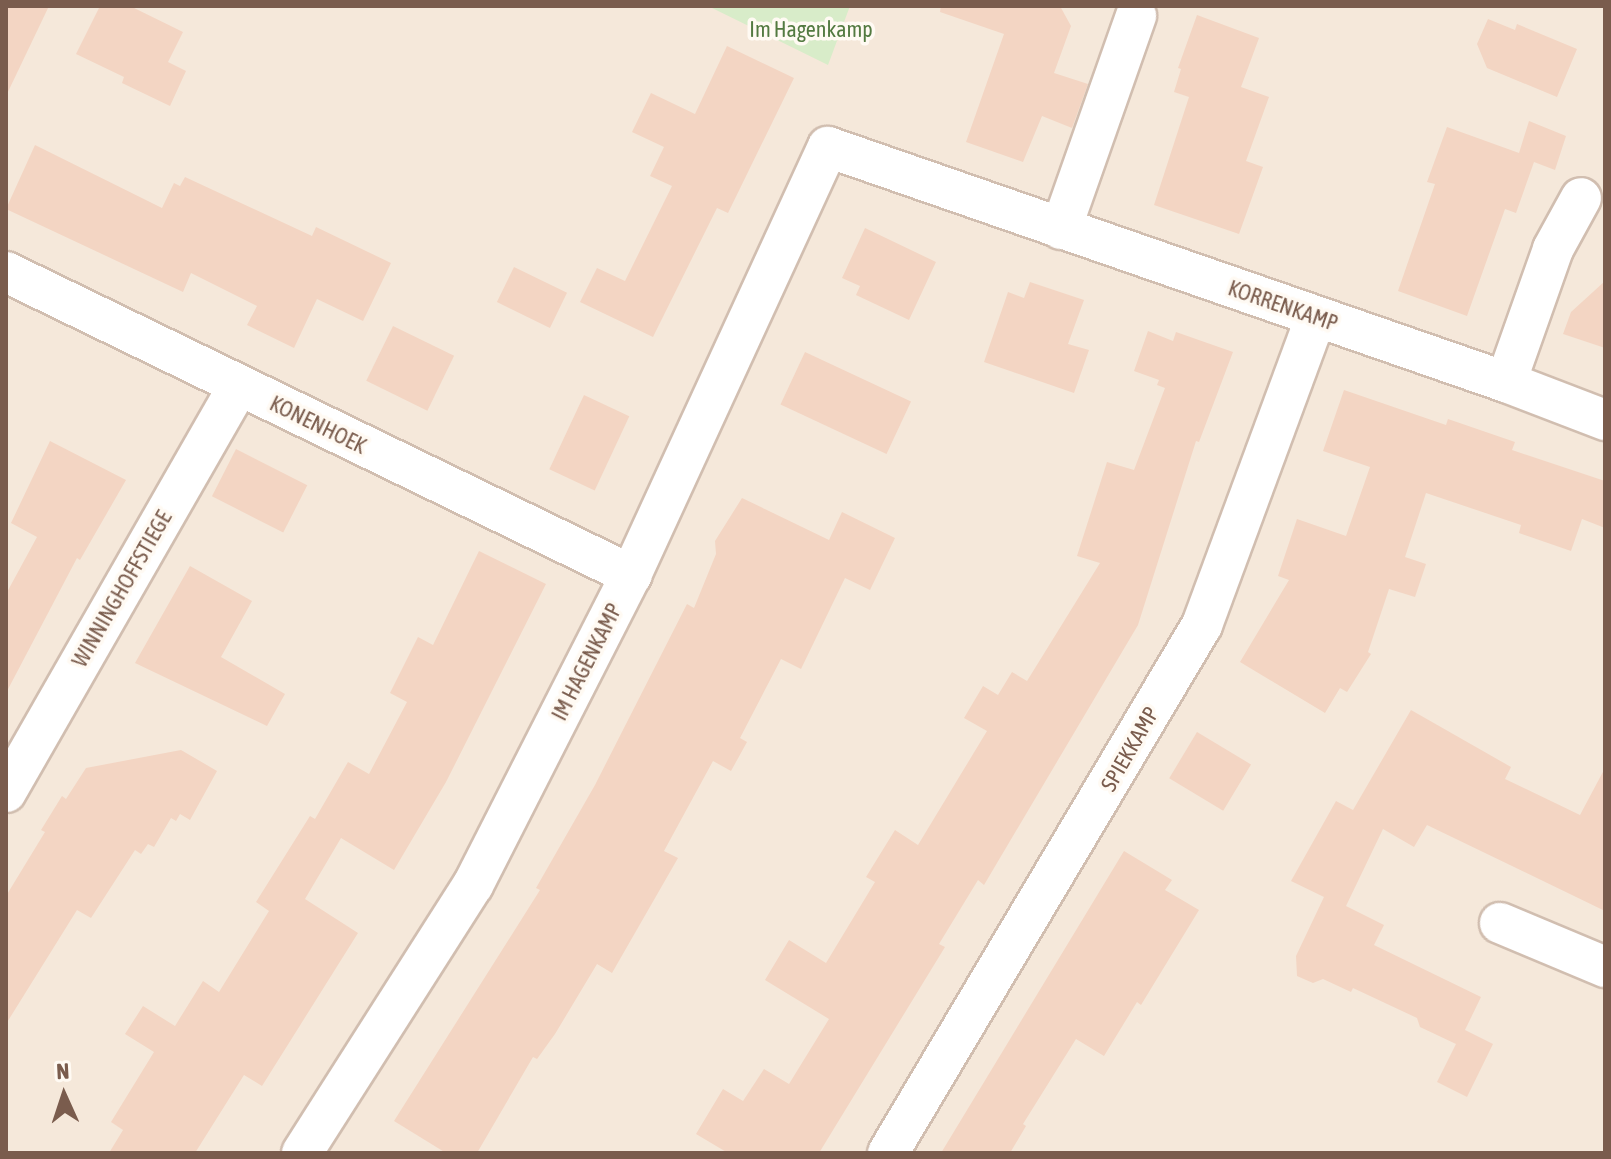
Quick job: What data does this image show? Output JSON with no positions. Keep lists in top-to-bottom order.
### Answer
{
  "streets": {
    "street": [
      "KORRENKAMP",
      "KONENHOEK",
      "WINNINGHOFFSTIEGE",
      "IM HAGENKAMP",
      "SPIEKKAMP"
    ]
  },
  "crossings": [
    ["KORRENKAMP", "IM HAGENKAMP"],
    ["KORRENKAMP", "SPIEKKAMP"],
    ["KONENHOEK", "WINNINGHOFFSTIEGE"],
    ["KONENHOEK", "IM HAGENKAMP"]
  ],
  "parks": ["Im Hagenkamp"],
  "north": "top"
}
